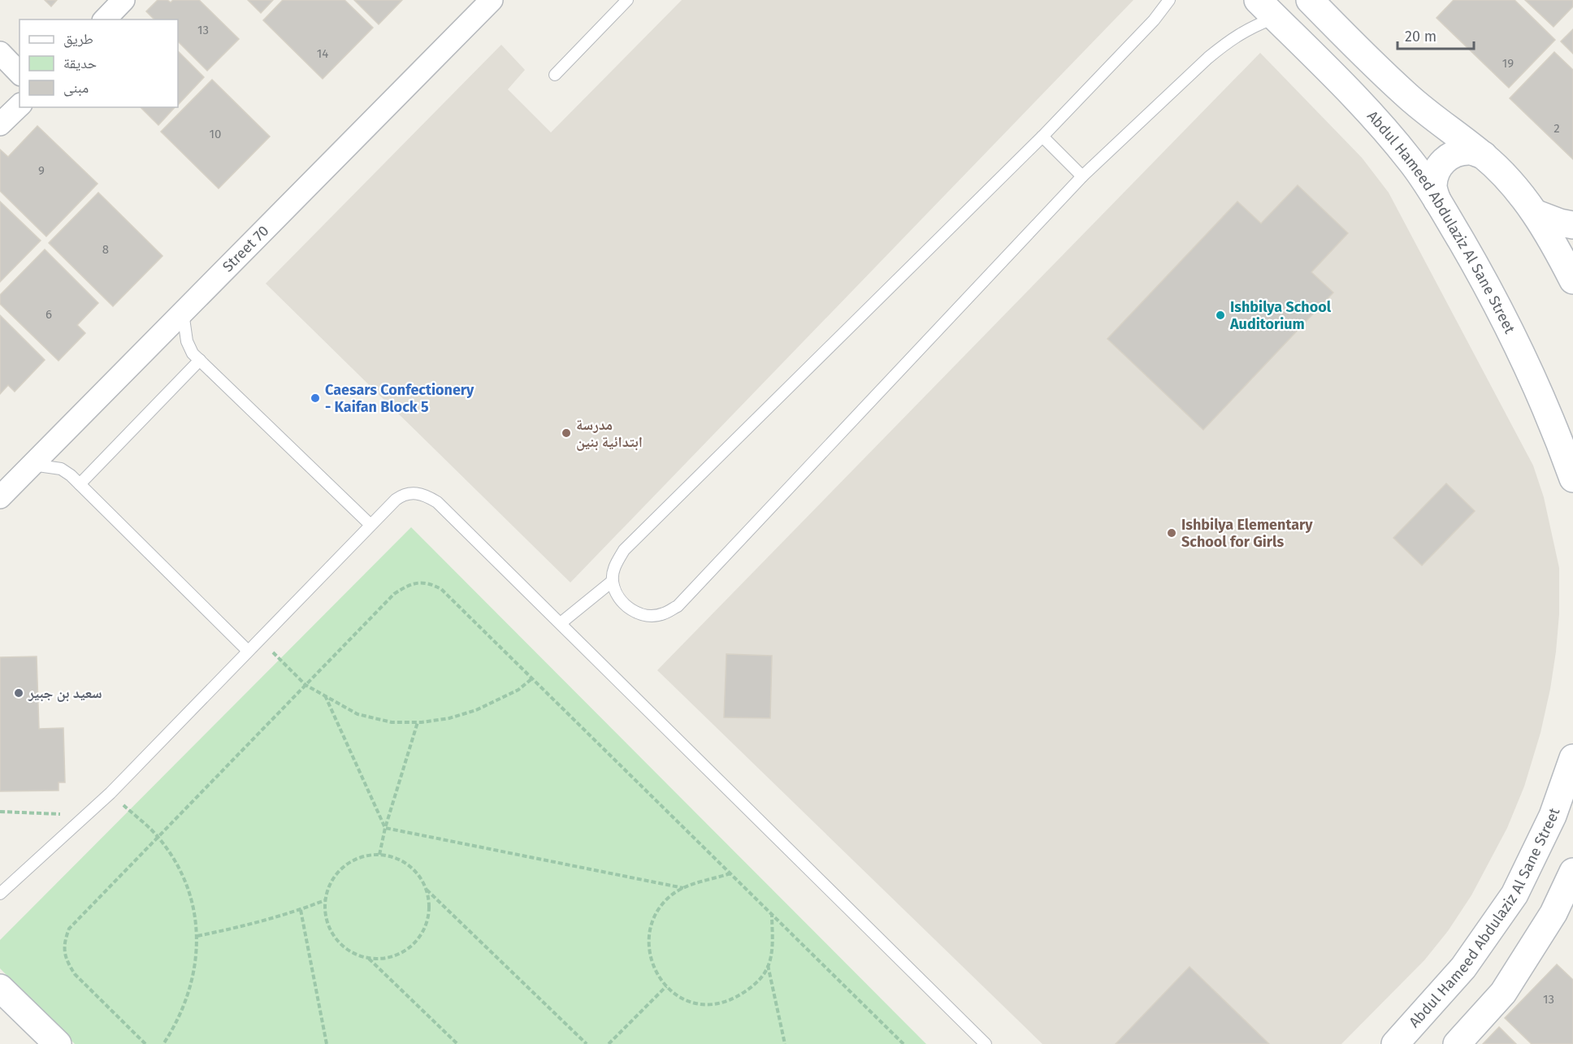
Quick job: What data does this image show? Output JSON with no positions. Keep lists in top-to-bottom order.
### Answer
{
  "streets": {
    "main road": ["Abdul Hameed Abdulaziz Al Sane Street"],
    "street": ["Street 70"]
  },
  "places": [
    "Ishbilya School Auditorium",
    "Caesars Confectionery - Kaifan Block 5",
    "مدرسة ابتدائية بنين",
    "Ishbilya Elementary School for Girls",
    "سعيد بن جبير"
  ],
  "house_numbers": [
    "13",
    "14",
    "19",
    "2",
    "10",
    "9",
    "8",
    "6",
    "13"
  ],
  "legend": ["طريق", "حديقة", "مبنى"],
  "scale_bar": "20 m"
}
